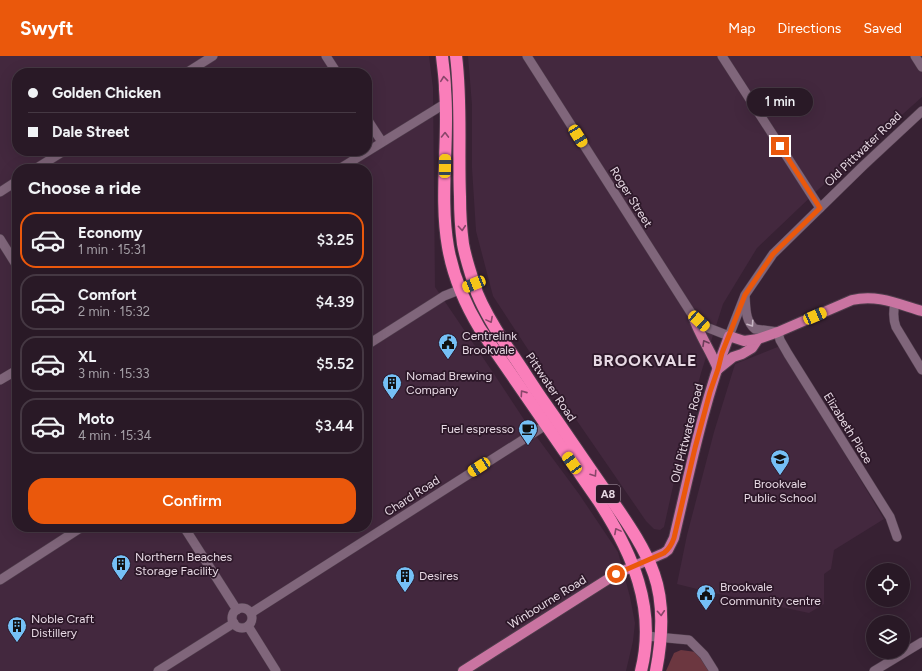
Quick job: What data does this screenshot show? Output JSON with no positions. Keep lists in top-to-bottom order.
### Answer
{
  "streets": {
    "highway": ["Pittwater Road", "A8"],
    "main road": ["Old Pittwater Road", "Winbourne Road"],
    "street": ["Roger Street", "Elizabeth Place", "Chard Road"]
  },
  "crossings": [
    ["Old Pittwater Road", "Roger Street"],
    ["Old Pittwater Road", "Pittwater Road"],
    ["Old Pittwater Road", "Winbourne Road"],
    ["Pittwater Road", "Winbourne Road"],
    ["A8", "Chard Road"],
    ["A8", "Winbourne Road"]
  ],
  "districts": ["BROOKVALE"],
  "places": {
    "public building": ["Centrelink Brookvale", "Brookvale Community centre"],
    "building": [
      "Nomad Brewing Company",
      "Northern Beaches Storage Facility",
      "Desires",
      "Noble Craft Distillery"
    ],
    "cafe": ["Fuel espresso"],
    "school or university": ["Brookvale Public School"]
  },
  "page": {
    "header": "Swyft",
    "nav": ["Map", "Directions", "Saved"],
    "banner": ["Golden Chicken", "Dale Street"],
    "bubble": "1 min",
    "heading": "Choose a ride",
    "list": [
      {
        "name": "Economy",
        "note": "1 min · 15:31",
        "value": "$3.25"
      },
      {
        "name": "Comfort",
        "note": "2 min · 15:32",
        "value": "$4.39"
      },
      {
        "name": "XL",
        "note": "3 min · 15:33",
        "value": "$5.52"
      },
      {
        "name": "Moto",
        "note": "4 min · 15:34",
        "value": "$3.44"
      }
    ],
    "buttons": "Confirm"
  }
}
